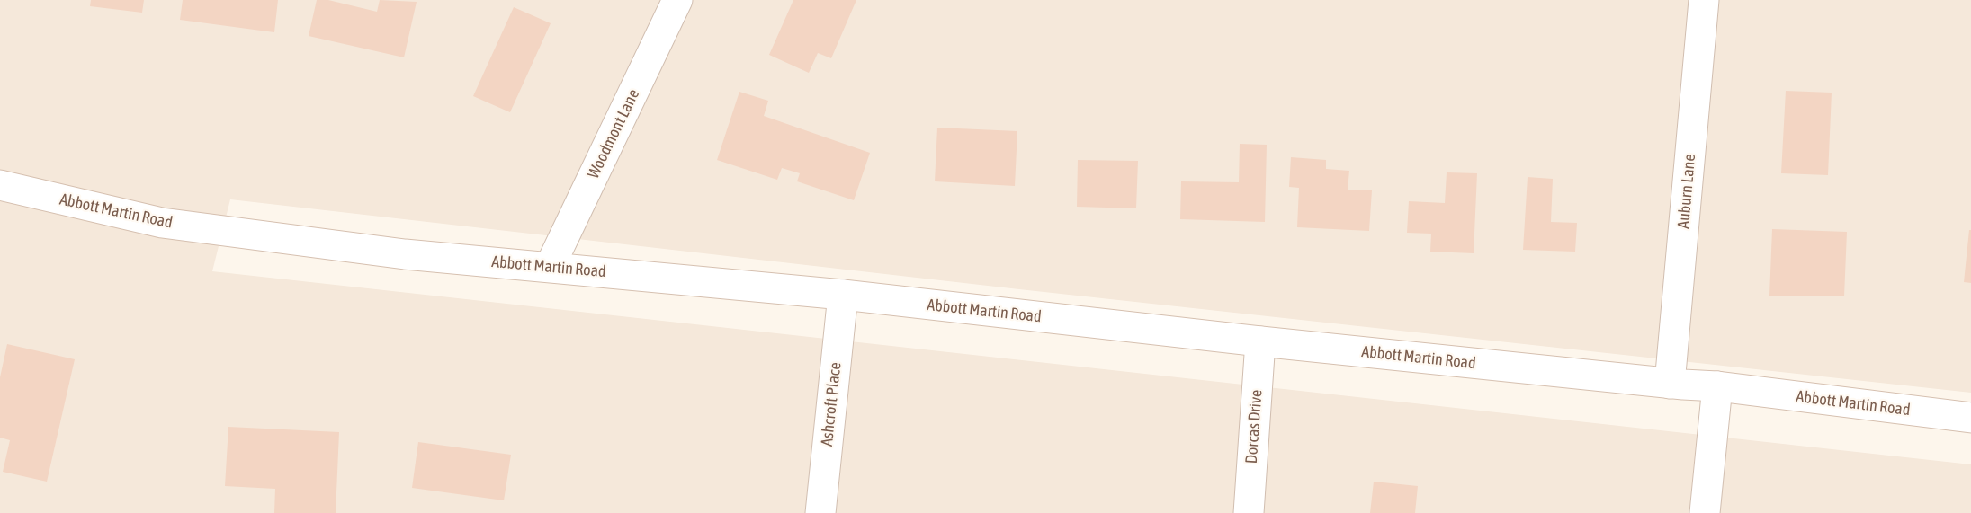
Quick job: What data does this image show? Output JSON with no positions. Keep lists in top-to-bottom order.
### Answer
{
  "streets": {
    "main road": [
      "Woodmont Lane",
      "Auburn Lane",
      "Abbott Martin Road",
      "Ashcroft Place",
      "Dorcas Drive"
    ]
  },
  "crossings": [
    ["Woodmont Lane", "Abbott Martin Road"],
    ["Auburn Lane", "Abbott Martin Road"],
    ["Abbott Martin Road", "Ashcroft Place"],
    ["Abbott Martin Road", "Dorcas Drive"]
  ]
}
